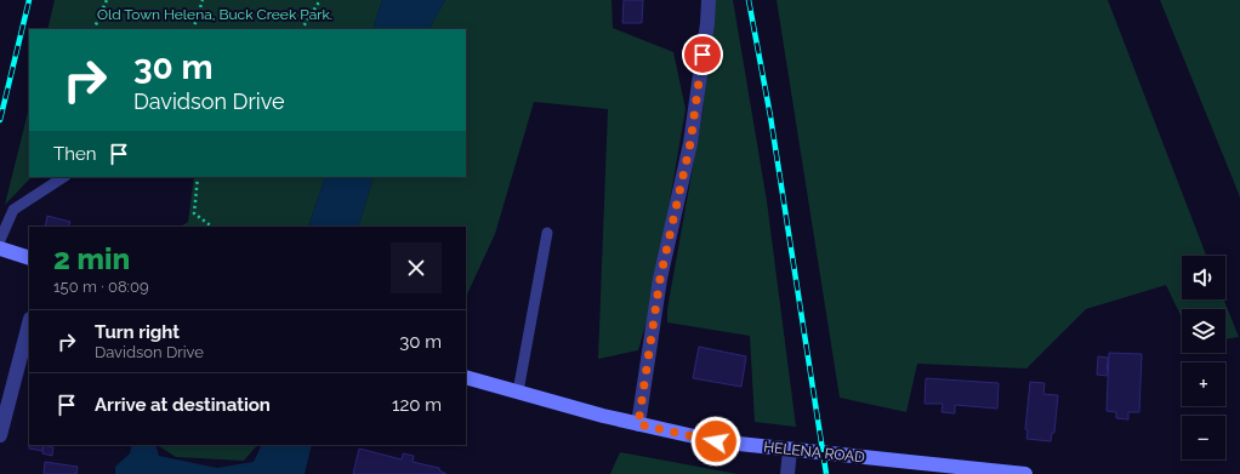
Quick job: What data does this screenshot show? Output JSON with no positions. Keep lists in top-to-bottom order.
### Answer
{
  "streets": {
    "main road": ["HELENA ROAD"]
  },
  "parks": ["Old Town Helena, Buck Creek Park."],
  "page": {
    "turn": ["30 m", "Davidson Drive"],
    "then": "Then",
    "heading": ["2 min", "150 m · 08:09"],
    "map_buttons": ["+", "−"],
    "list": [
      {
        "name": "Turn right",
        "note": "Davidson Drive",
        "value": "30 m"
      },
      {
        "name": "Arrive at destination",
        "value": "120 m"
      }
    ]
  }
}
